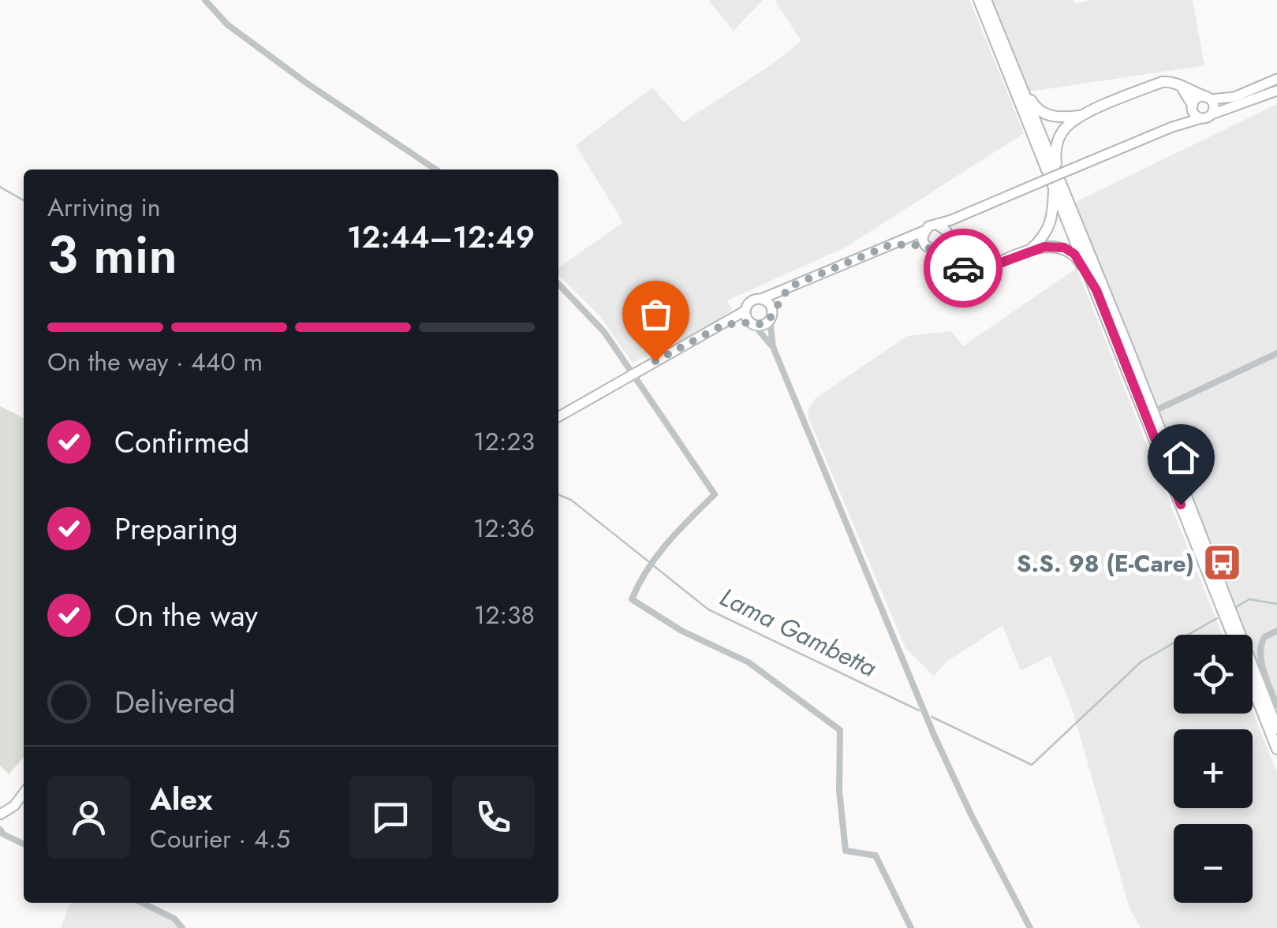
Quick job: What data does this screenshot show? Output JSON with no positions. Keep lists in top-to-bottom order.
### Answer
{
  "water": ["Lama Gambetta"],
  "places": {
    "bus stop": ["S.S. 98 (E-Care)"]
  },
  "page": {
    "heading": ["3 min", "Arriving in", "12:44–12:49"],
    "panel": ["Alex", "Courier · 4.5"],
    "bar": "On the way · 440 m",
    "list": [
      ["Confirmed", "12:23"],
      ["Preparing", "12:36"],
      ["On the way", "12:38"],
      "Delivered"
    ],
    "map_buttons": ["+", "−"]
  }
}
